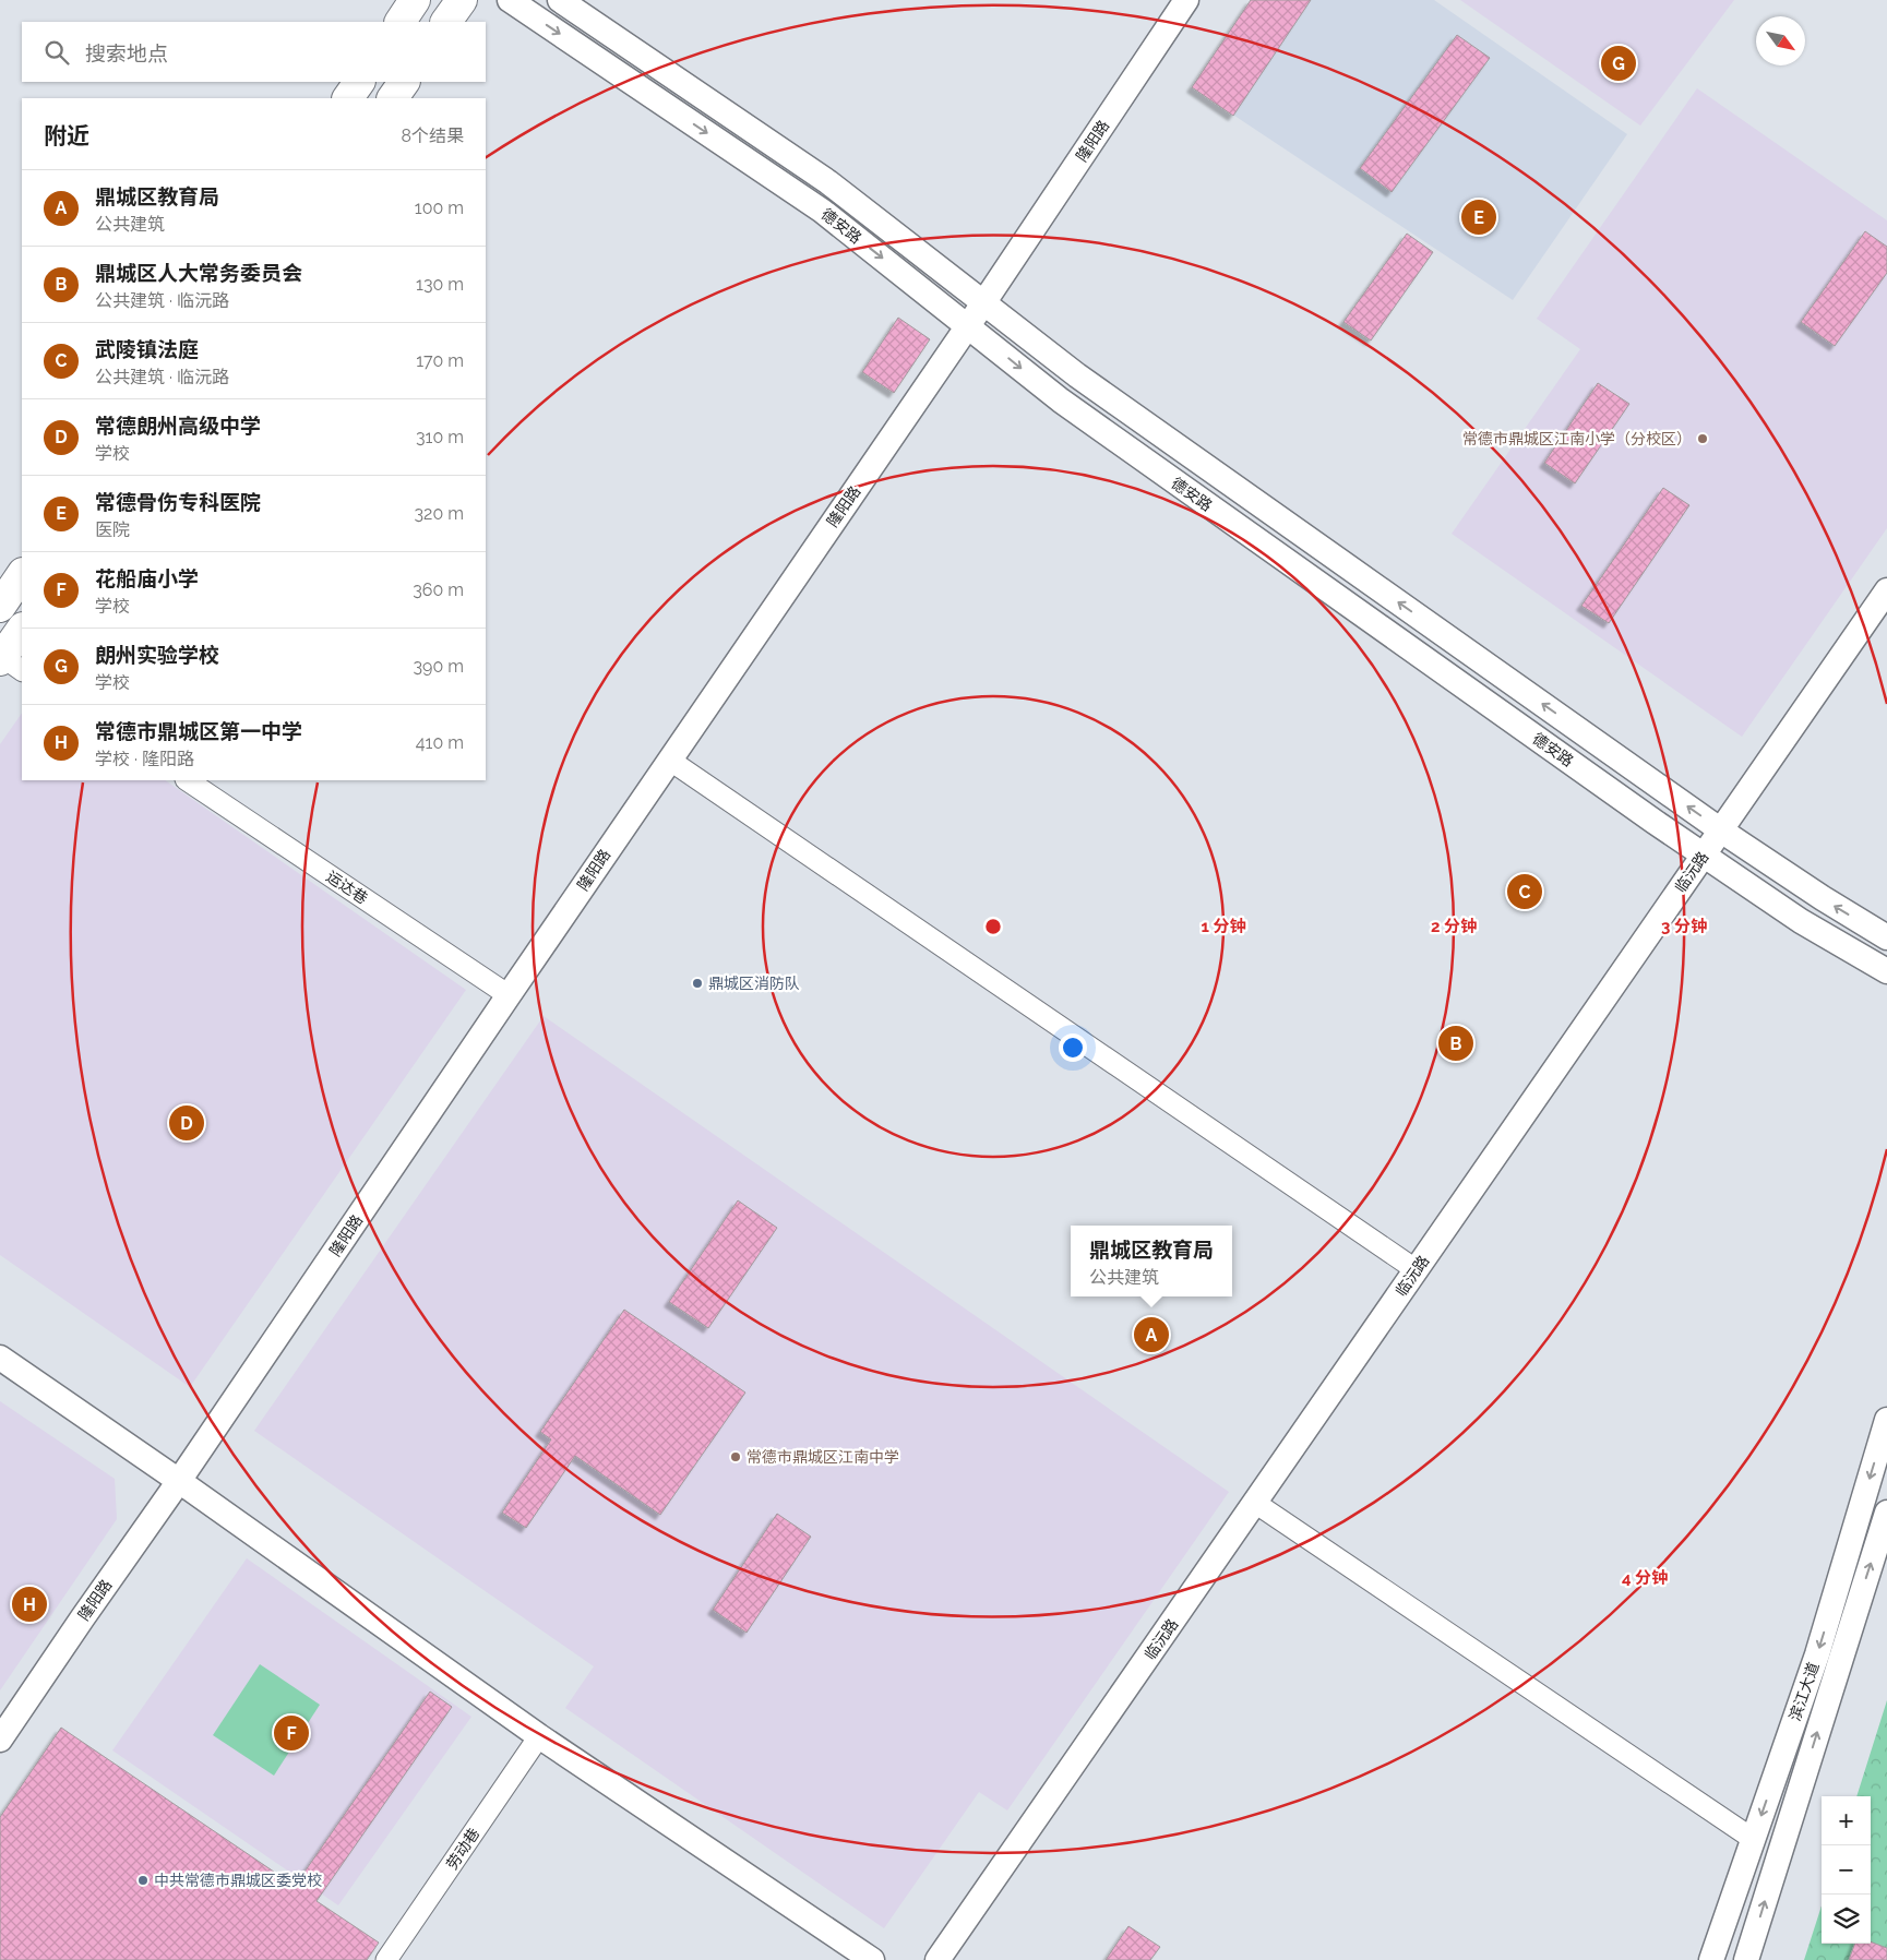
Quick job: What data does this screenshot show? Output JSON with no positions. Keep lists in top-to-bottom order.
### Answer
{
  "streets": {
    "street": [
      "隆阳路",
      "德安路",
      "临沅路",
      "运达巷",
      "滨江大道",
      "劳动巷"
    ]
  },
  "crossings": [
    ["隆阳路", "德安路"],
    ["隆阳路", "运达巷"],
    ["德安路", "临沅路"]
  ],
  "places": [
    "常德市鼎城区江南小学（分校区）",
    "鼎城区消防队",
    "常德市鼎城区江南中学",
    "中共常德市鼎城区委党校"
  ],
  "north": "bottom right",
  "page": {
    "search": "搜索地点",
    "pins": [
      "G",
      "E",
      "C",
      "B",
      "D",
      "A",
      "H",
      "F"
    ],
    "heading": ["附近", "8个结果"],
    "list": [
      {
        "mark": "A",
        "name": "鼎城区教育局",
        "note": "公共建筑",
        "value": "100 m"
      },
      {
        "mark": "B",
        "name": "鼎城区人大常务委员会",
        "note": "公共建筑 · 临沅路",
        "value": "130 m"
      },
      {
        "mark": "C",
        "name": "武陵镇法庭",
        "note": "公共建筑 · 临沅路",
        "value": "170 m"
      },
      {
        "mark": "D",
        "name": "常德朗州高级中学",
        "note": "学校",
        "value": "310 m"
      },
      {
        "mark": "E",
        "name": "常德骨伤专科医院",
        "note": "医院",
        "value": "320 m"
      },
      {
        "mark": "F",
        "name": "花船庙小学",
        "note": "学校",
        "value": "360 m"
      },
      {
        "mark": "G",
        "name": "朗州实验学校",
        "note": "学校",
        "value": "390 m"
      },
      {
        "mark": "H",
        "name": "常德市鼎城区第一中学",
        "note": "学校 · 隆阳路",
        "value": "410 m"
      }
    ],
    "popup": ["鼎城区教育局", "公共建筑"],
    "map_buttons": ["+", "−"]
  },
  "rings": [
    "1 分钟",
    "2 分钟",
    "3 分钟",
    "4 分钟"
  ]
}
